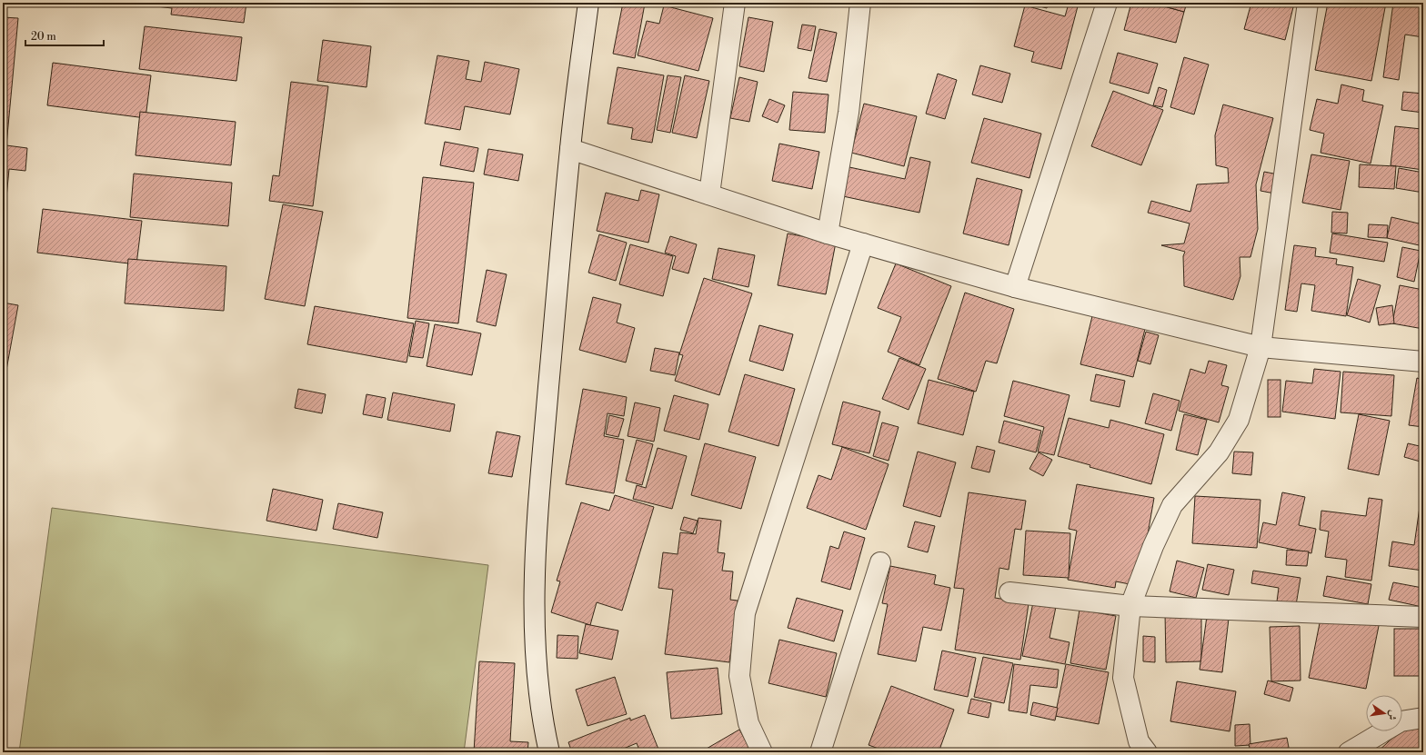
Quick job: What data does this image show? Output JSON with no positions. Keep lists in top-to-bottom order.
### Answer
{
  "scale_bar": "20 m",
  "north": "right"
}
